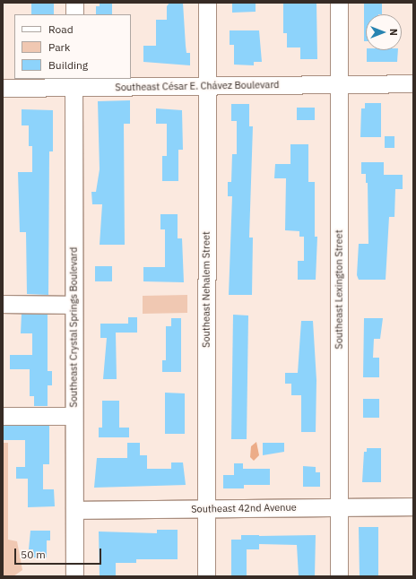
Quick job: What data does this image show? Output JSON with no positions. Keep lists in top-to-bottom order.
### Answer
{
  "streets": {
    "street": [
      "Southeast César E. Chávez Boulevard",
      "Southeast Nehalem Street",
      "Southeast Lexington Street",
      "Southeast Crystal Springs Boulevard",
      "Southeast 42nd Avenue"
    ]
  },
  "crossings": [
    ["Southeast César E. Chávez Boulevard", "Southeast Nehalem Street"],
    ["Southeast César E. Chávez Boulevard", "Southeast Lexington Street"],
    ["Southeast César E. Chávez Boulevard", "Southeast Crystal Springs Boulevard"],
    ["Southeast Nehalem Street", "Southeast 42nd Avenue"],
    ["Southeast Lexington Street", "Southeast 42nd Avenue"],
    ["Southeast Crystal Springs Boulevard", "Southeast 42nd Avenue"]
  ],
  "legend": ["Road", "Park", "Building"],
  "scale_bar": "50 m",
  "north": "right"
}
